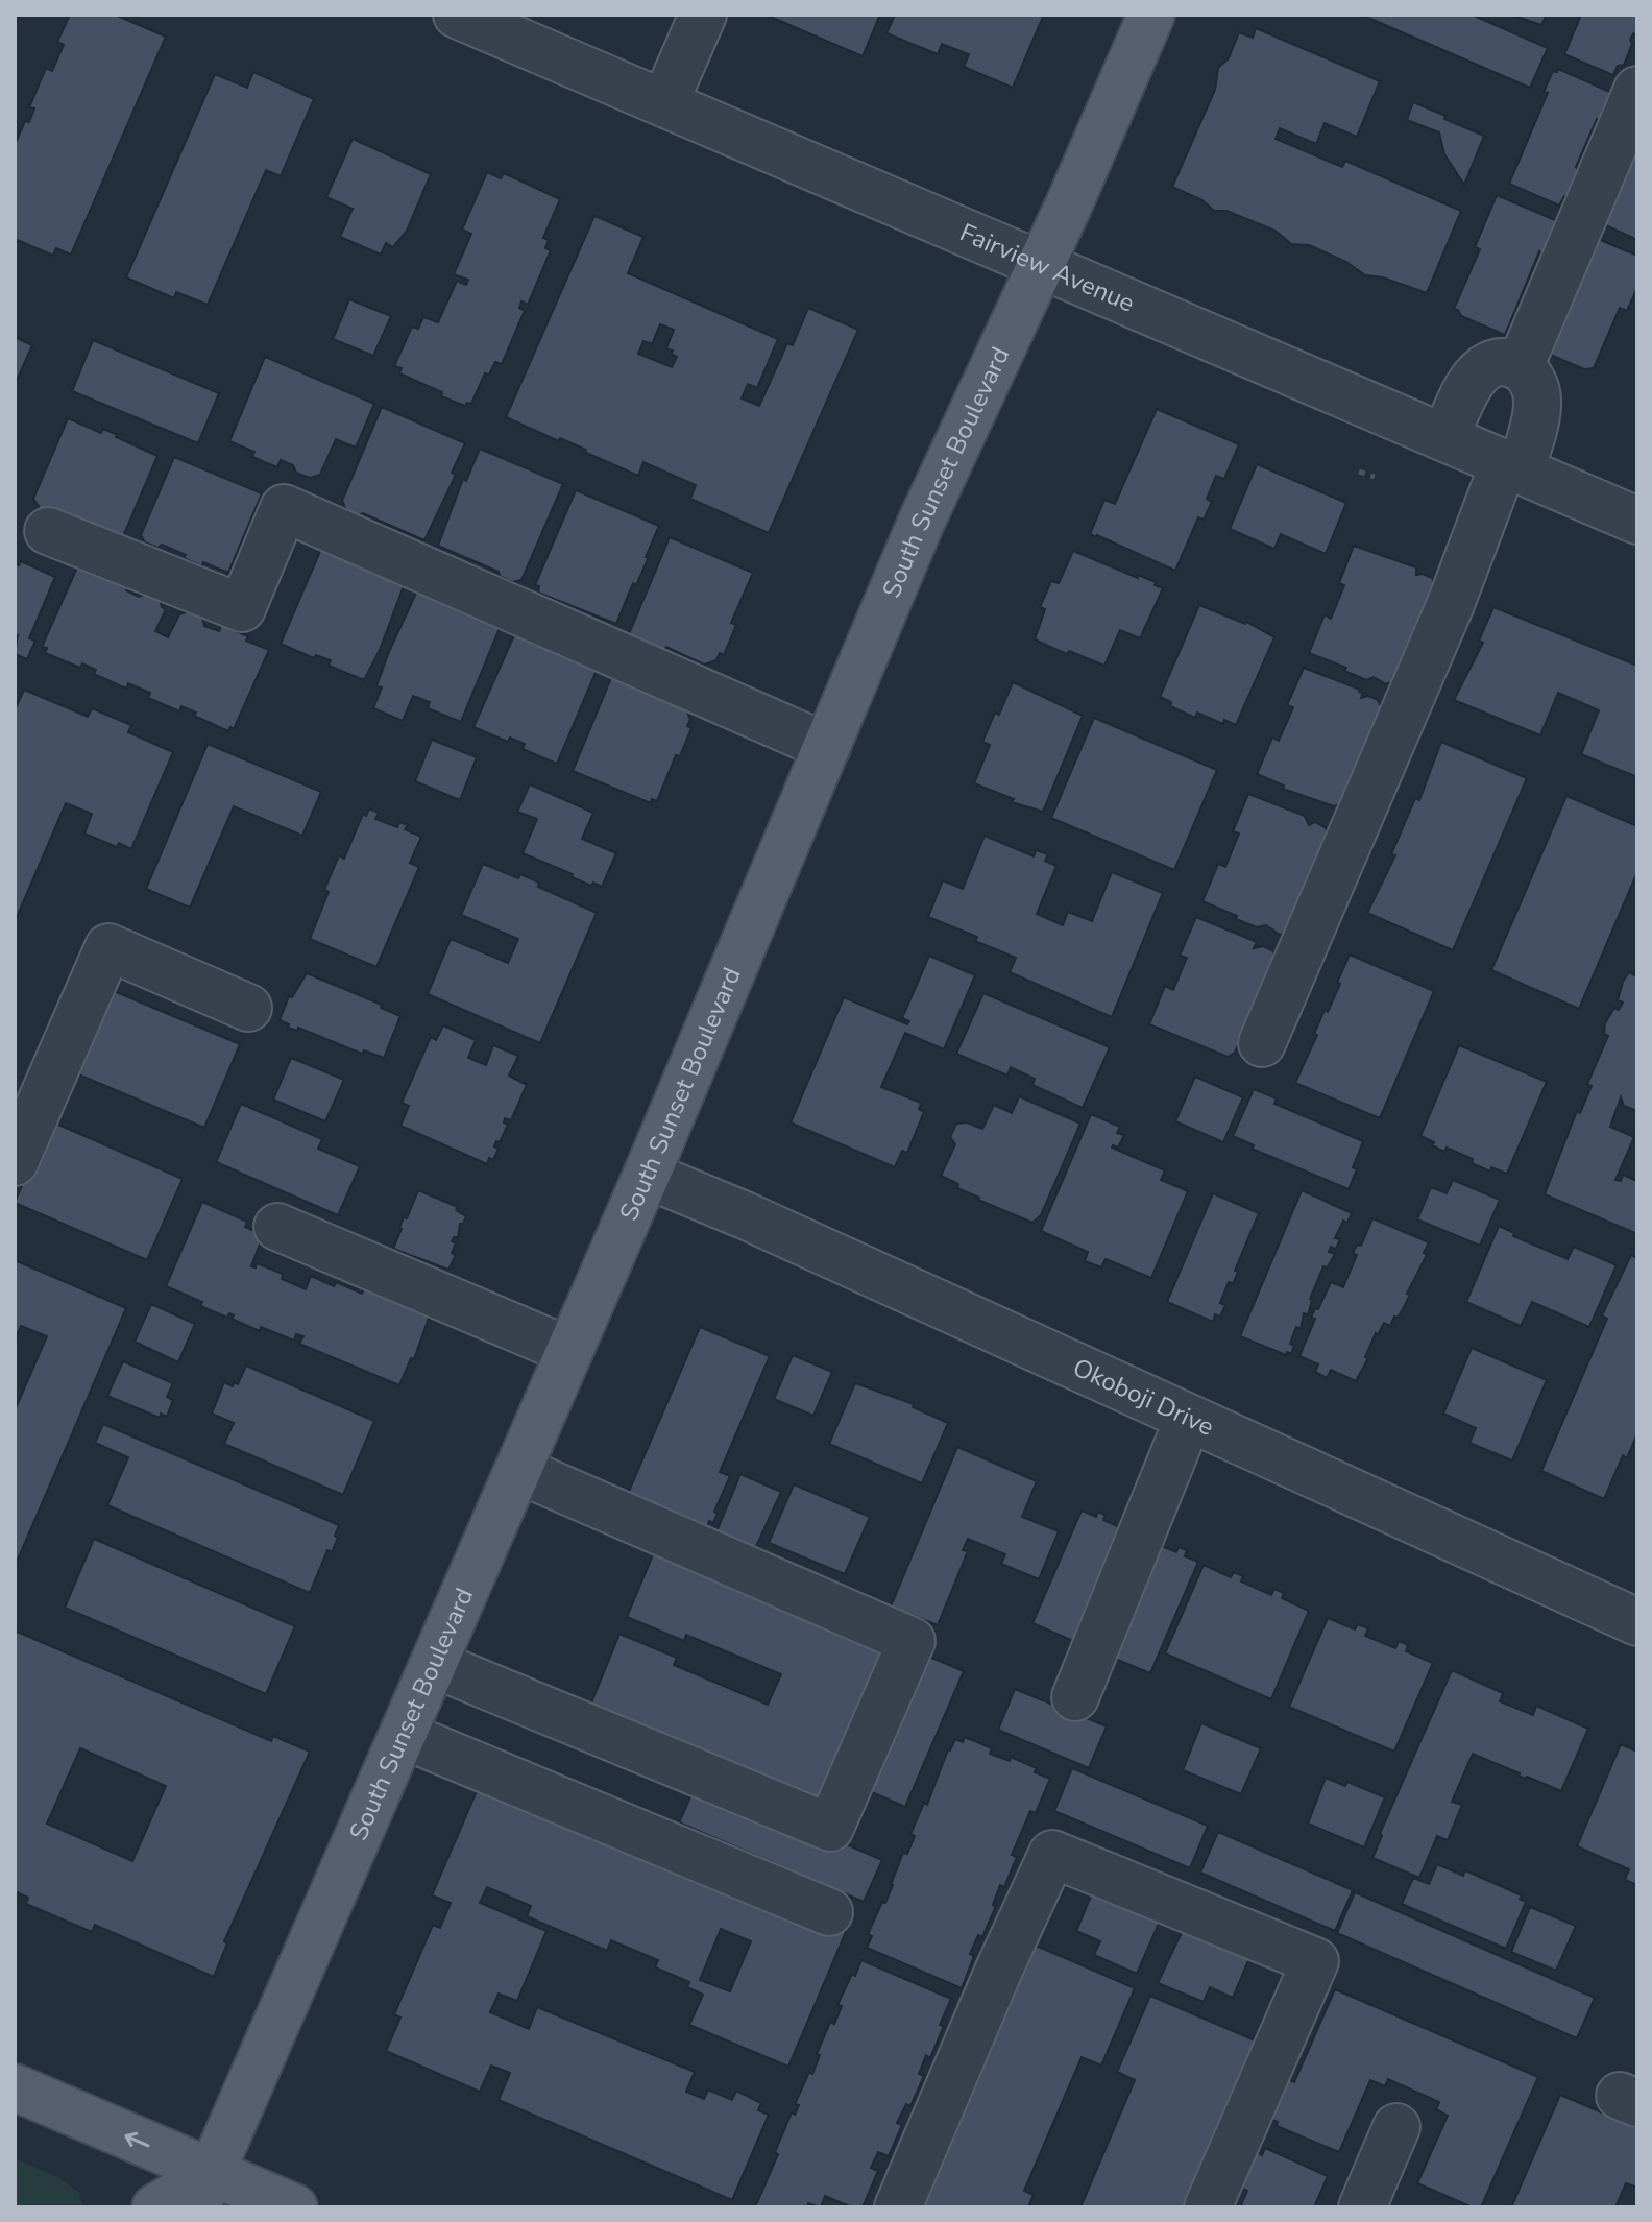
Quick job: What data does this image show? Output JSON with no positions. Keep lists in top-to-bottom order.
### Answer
{
  "streets": {
    "main road": ["South Sunset Boulevard"],
    "street": ["Fairview Avenue", "Okoboji Drive"]
  },
  "crossings": [
    ["Fairview Avenue", "South Sunset Boulevard"],
    ["South Sunset Boulevard", "Okoboji Drive"]
  ]
}
